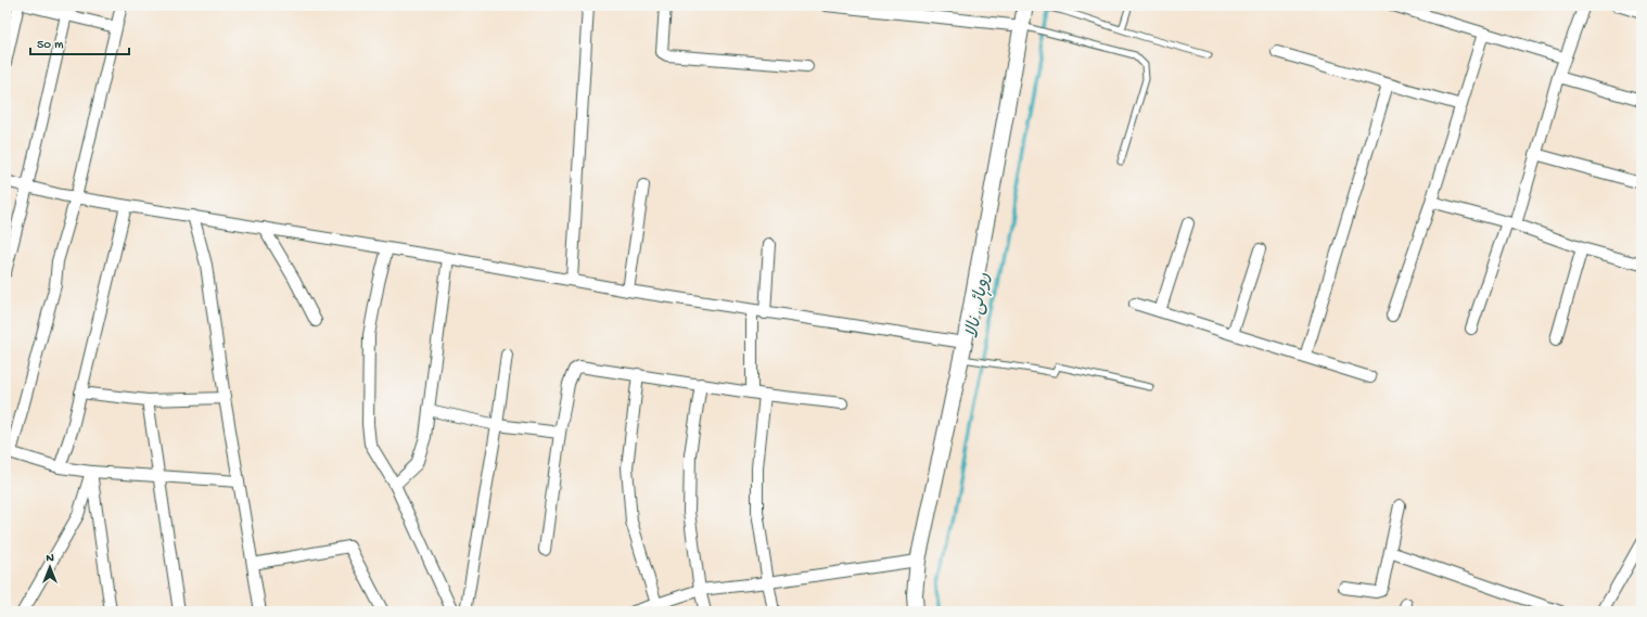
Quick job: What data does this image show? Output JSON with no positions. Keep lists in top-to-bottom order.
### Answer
{
  "water": ["روہائی نالا"],
  "scale_bar": "50 m",
  "north": "top"
}
